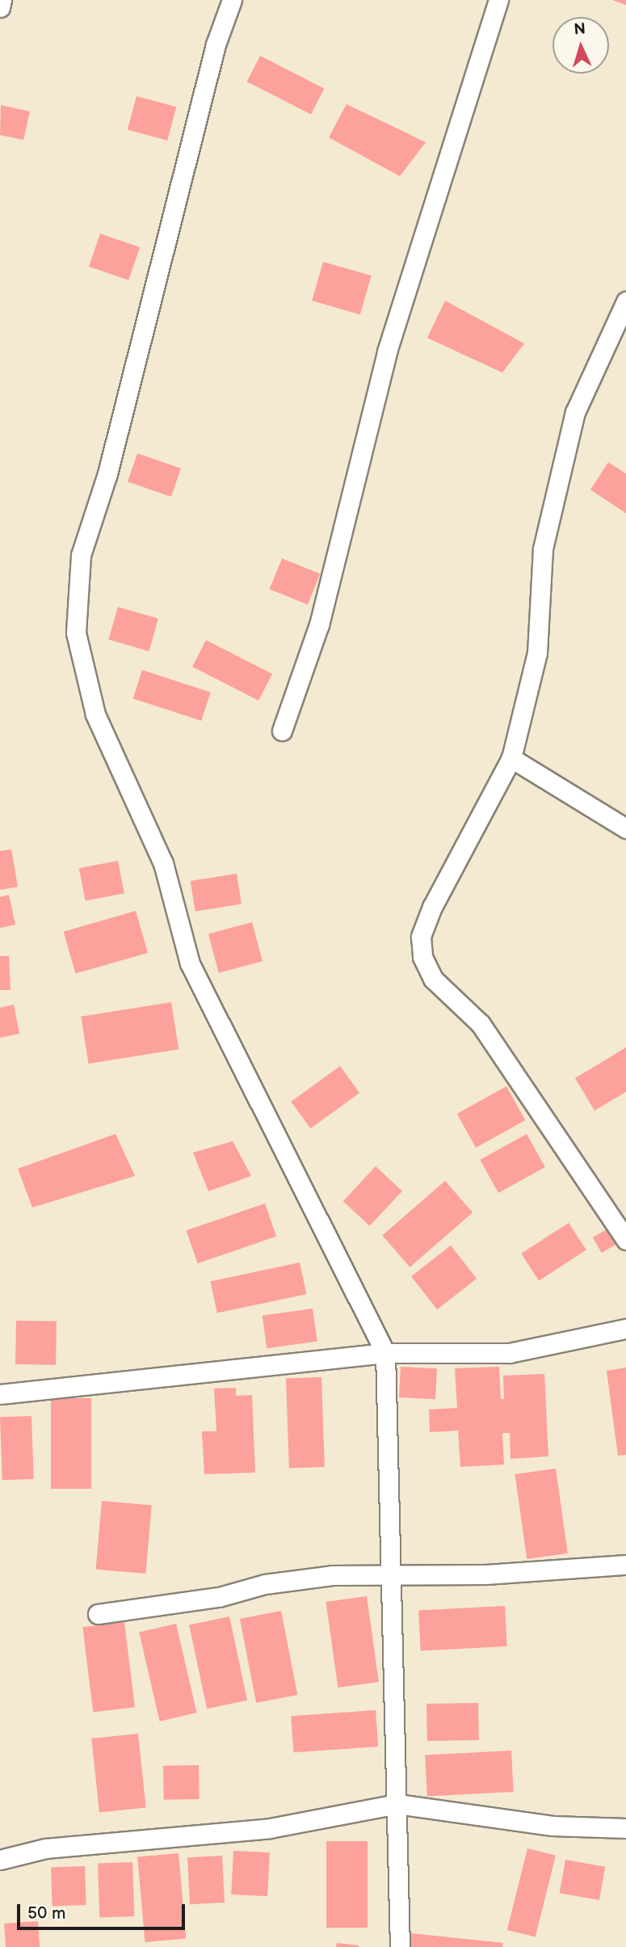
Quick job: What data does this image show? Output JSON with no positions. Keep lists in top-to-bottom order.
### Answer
{
  "scale_bar": "50 m",
  "north": "top"
}
